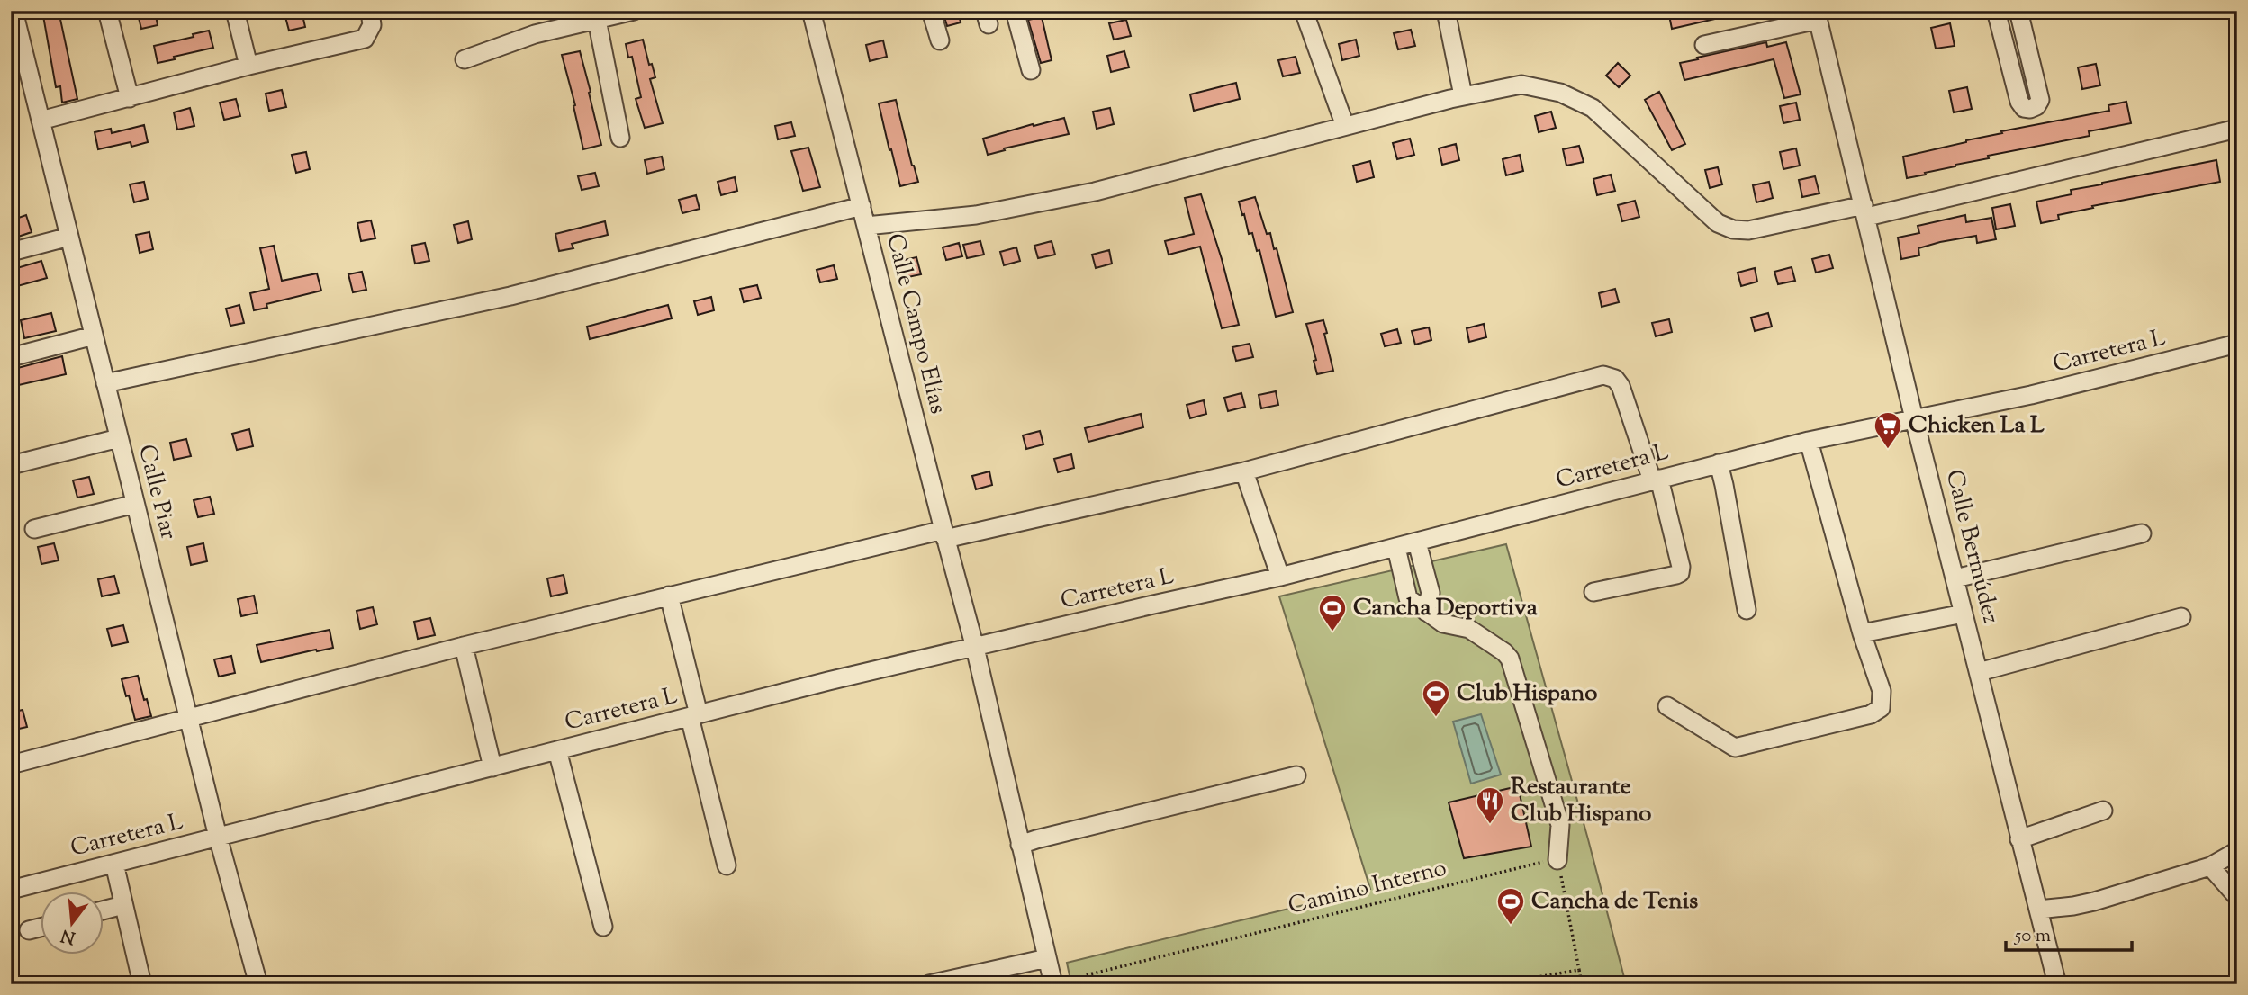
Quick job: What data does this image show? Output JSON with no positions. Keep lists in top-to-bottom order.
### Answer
{
  "streets": {
    "street": [
      "Calle Campo Elías",
      "Carretera L",
      "Calle Piar",
      "Calle Bermúdez"
    ],
    "path": ["Camino Interno"]
  },
  "crossings": [
    ["Calle Campo Elías", "Carretera L"],
    ["Carretera L", "Calle Piar"],
    ["Carretera L", "Calle Bermúdez"]
  ],
  "places": {
    "supermarket": ["Chicken La L"],
    "sports": ["Cancha Deportiva", "Club Hispano", "Cancha de Tenis"],
    "restaurant": ["Restaurante Club Hispano"]
  },
  "scale_bar": "50 m",
  "north": "bottom"
}
